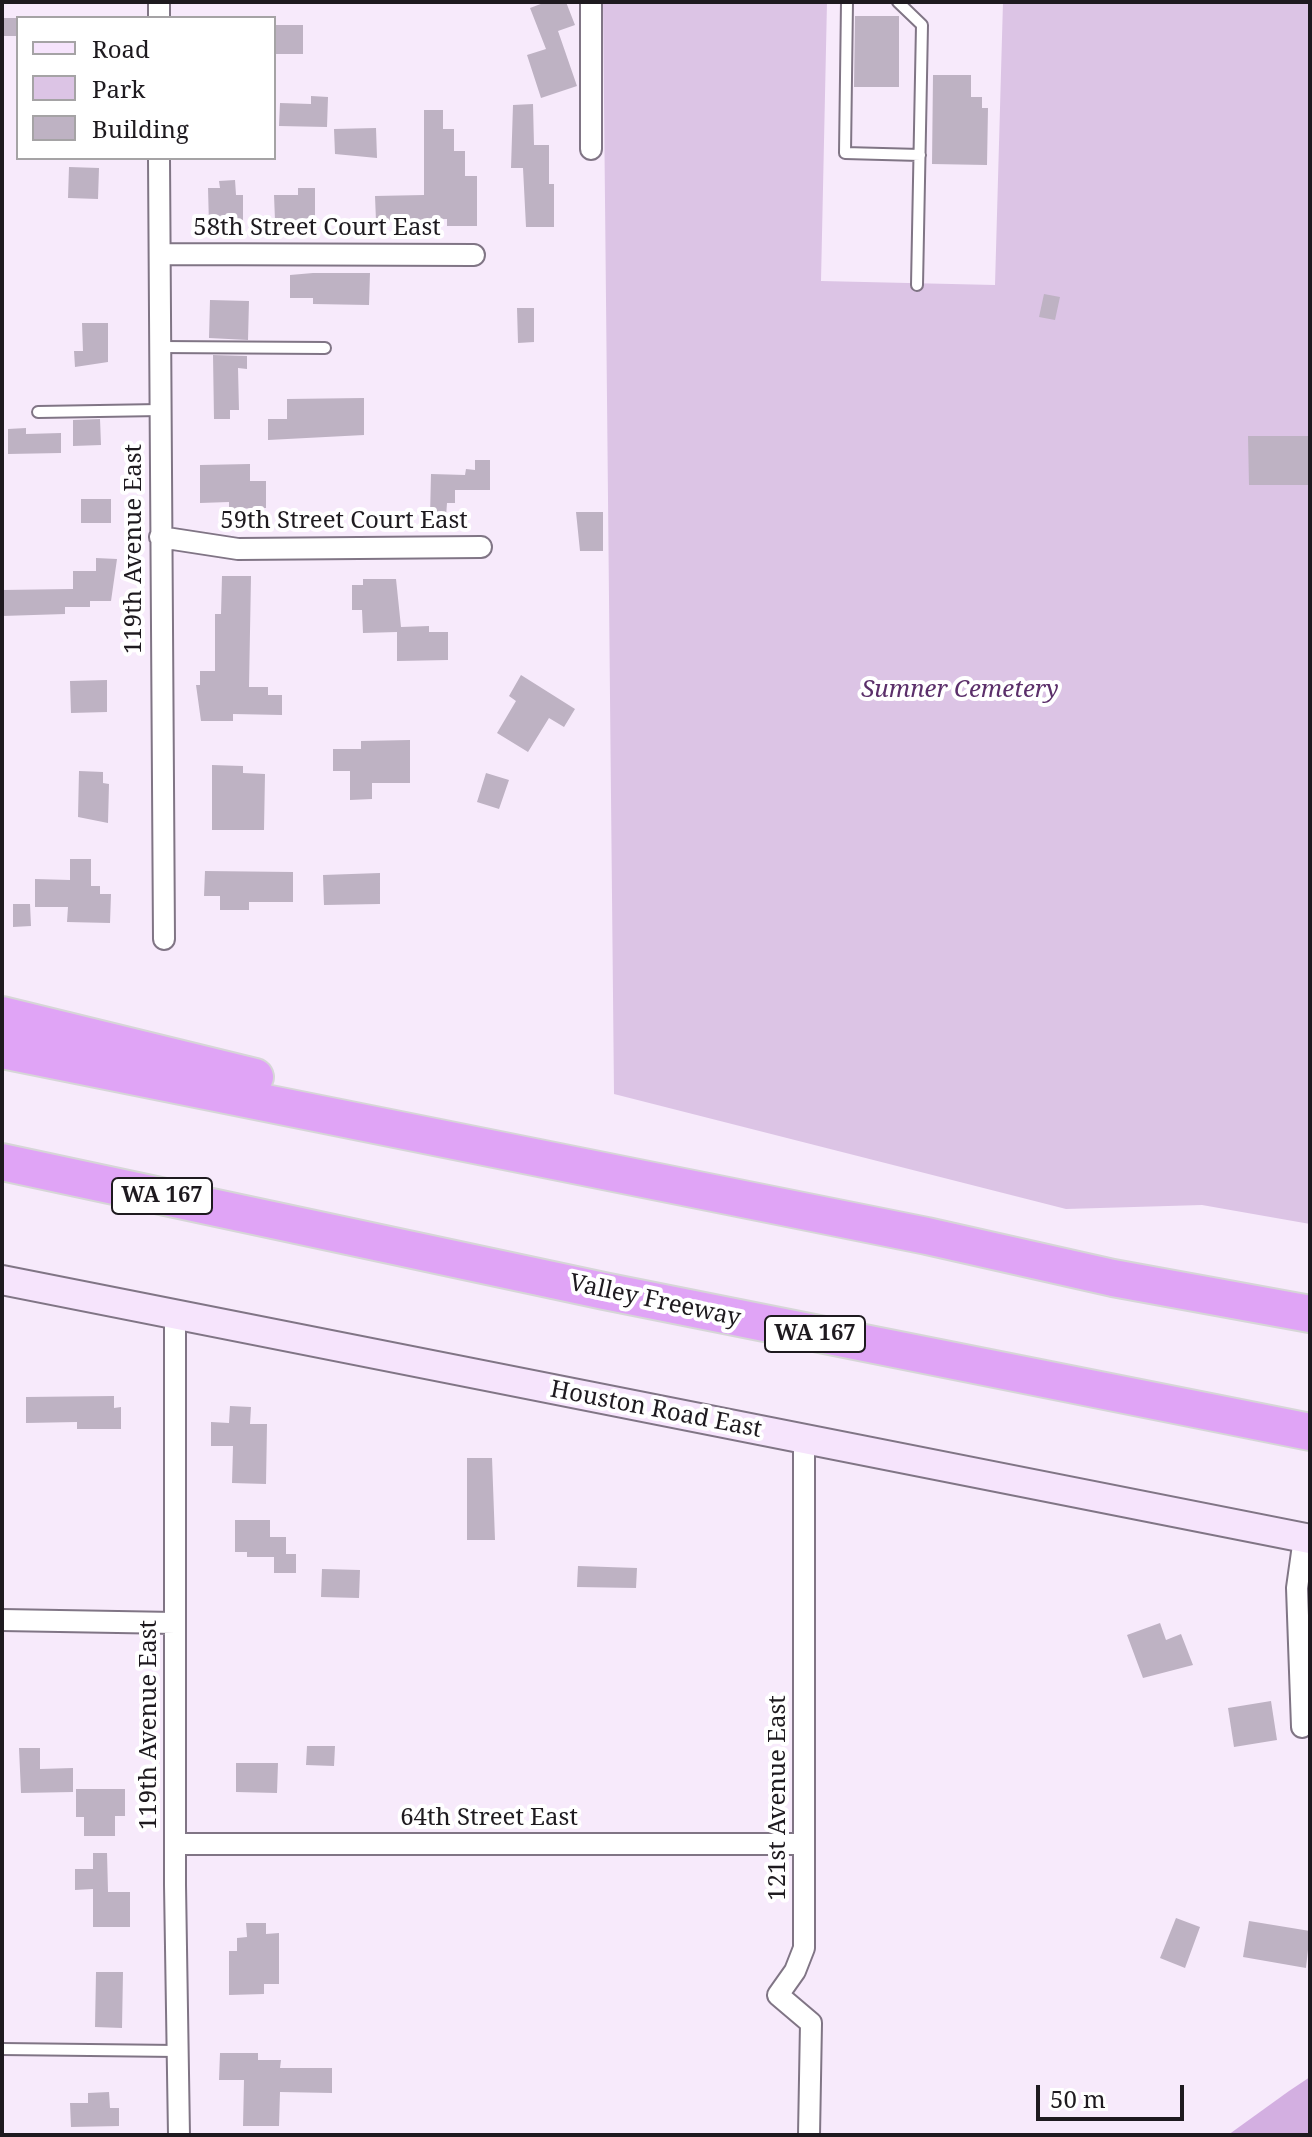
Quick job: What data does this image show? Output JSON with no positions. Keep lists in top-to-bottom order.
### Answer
{
  "streets": {
    "highway": ["WA 167", "Valley Freeway"],
    "street": [
      "58th Street Court East",
      "59th Street Court East",
      "119th Avenue East",
      "Houston Road East",
      "121st Avenue East",
      "64th Street East"
    ]
  },
  "crossings": [
    ["58th Street Court East", "119th Avenue East"],
    ["59th Street Court East", "119th Avenue East"],
    ["119th Avenue East", "Houston Road East"],
    ["119th Avenue East", "64th Street East"],
    ["Houston Road East", "121st Avenue East"],
    ["121st Avenue East", "64th Street East"]
  ],
  "parks": ["Sumner Cemetery"],
  "legend": ["Road", "Park", "Building"],
  "scale_bar": "50 m"
}
